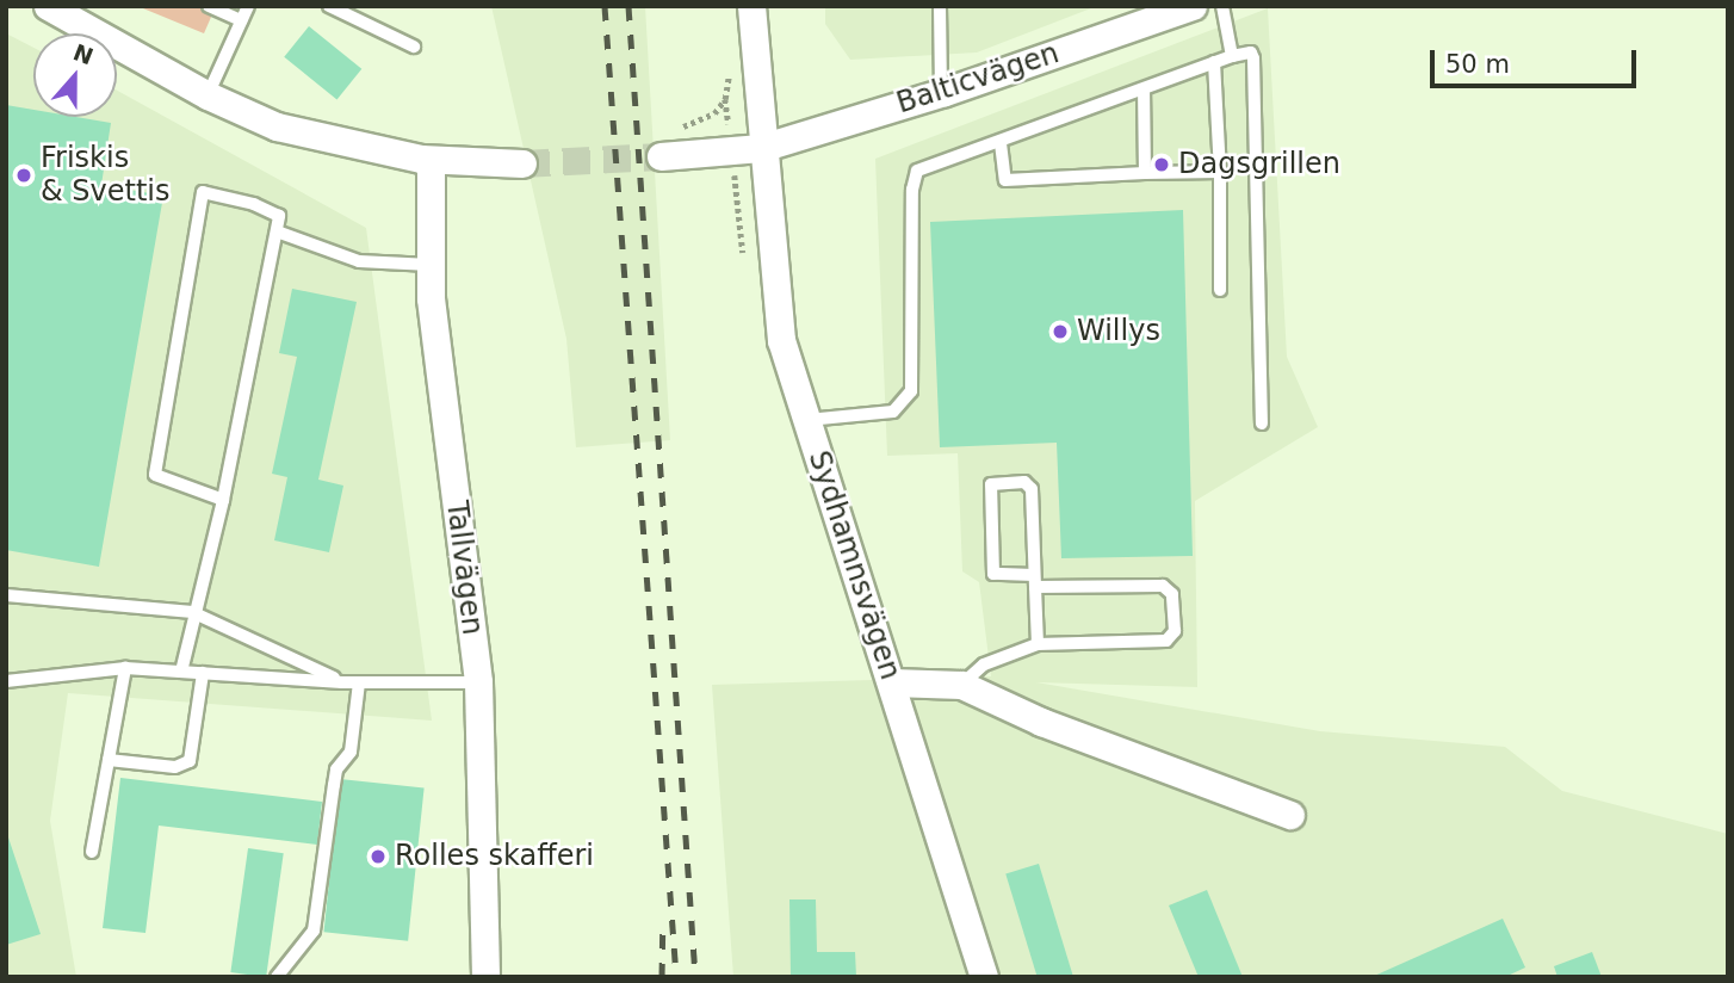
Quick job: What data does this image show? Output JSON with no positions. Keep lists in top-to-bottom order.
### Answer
{
  "streets": {
    "street": ["Balticvägen", "Sydhamnsvägen", "Tallvägen"]
  },
  "crossings": [
    ["Balticvägen", "Sydhamnsvägen"]
  ],
  "places": [
    "Dagsgrillen",
    "Friskis & Svettis",
    "Willys",
    "Rolles skafferi"
  ],
  "scale_bar": "50 m",
  "north": "top"
}
